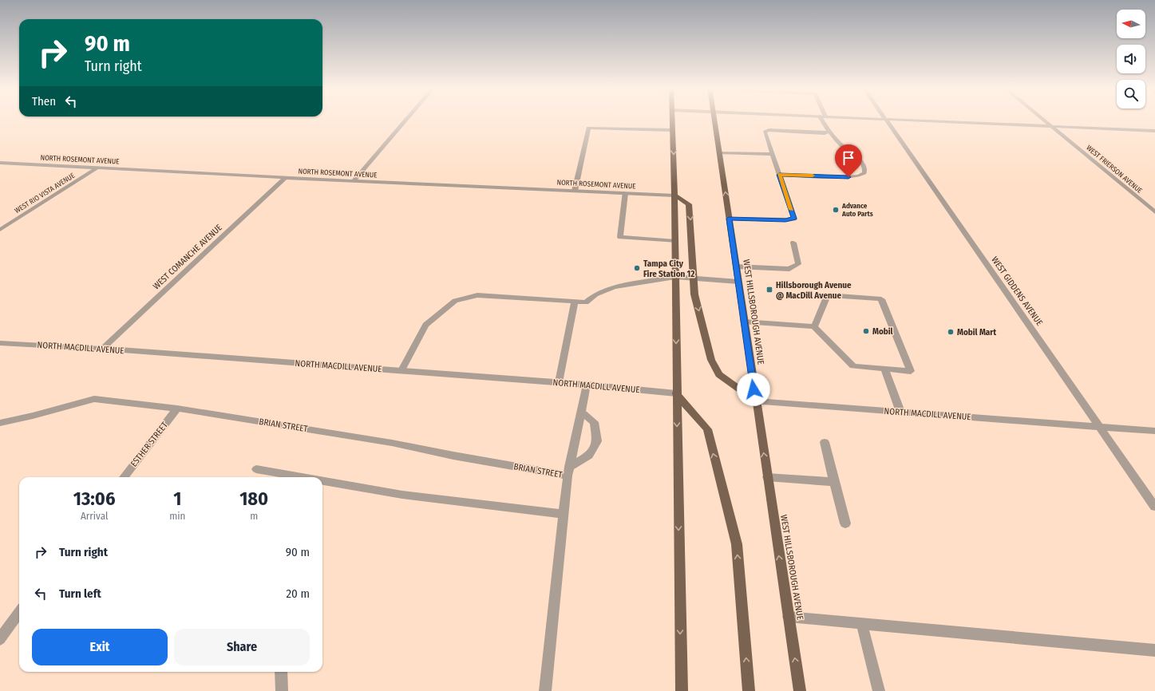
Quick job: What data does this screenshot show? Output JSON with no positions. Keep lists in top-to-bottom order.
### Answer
{
  "streets": {
    "main road": ["WEST HILLSBOROUGH AVENUE"],
    "street": [
      "NORTH ROSEMONT AVENUE",
      "WEST FRIERSON AVENUE",
      "WEST RIO VISTA AVENUE",
      "WEST COMANCHE AVENUE",
      "WEST GIDDENS AVENUE",
      "NORTH MACDILL AVENUE",
      "BRIAN STREET",
      "ESTHER STREET"
    ]
  },
  "crossings": [
    ["NORTH ROSEMONT AVENUE", "WEST RIO VISTA AVENUE"],
    ["NORTH ROSEMONT AVENUE", "WEST COMANCHE AVENUE"],
    ["WEST COMANCHE AVENUE", "NORTH MACDILL AVENUE"],
    ["WEST GIDDENS AVENUE", "NORTH MACDILL AVENUE"],
    ["WEST HILLSBOROUGH AVENUE", "NORTH MACDILL AVENUE"],
    ["BRIAN STREET", "ESTHER STREET"]
  ],
  "places": {
    "other": [
      "Advance Auto Parts",
      "Tampa City Fire Station 12",
      "Mobil",
      "Mobil Mart"
    ],
    "transit": ["Hillsborough Avenue @ MacDill Avenue"]
  },
  "north": "left",
  "page": {
    "turn": ["90 m", "Turn right"],
    "then": "Then",
    "eta": [
      "13:06",
      "Arrival",
      "1",
      "min",
      "180",
      "m"
    ],
    "list": [
      {
        "name": "Turn right",
        "value": "90 m"
      },
      {
        "name": "Turn left",
        "value": "20 m"
      }
    ],
    "buttons": ["Exit", "Share"]
  }
}
